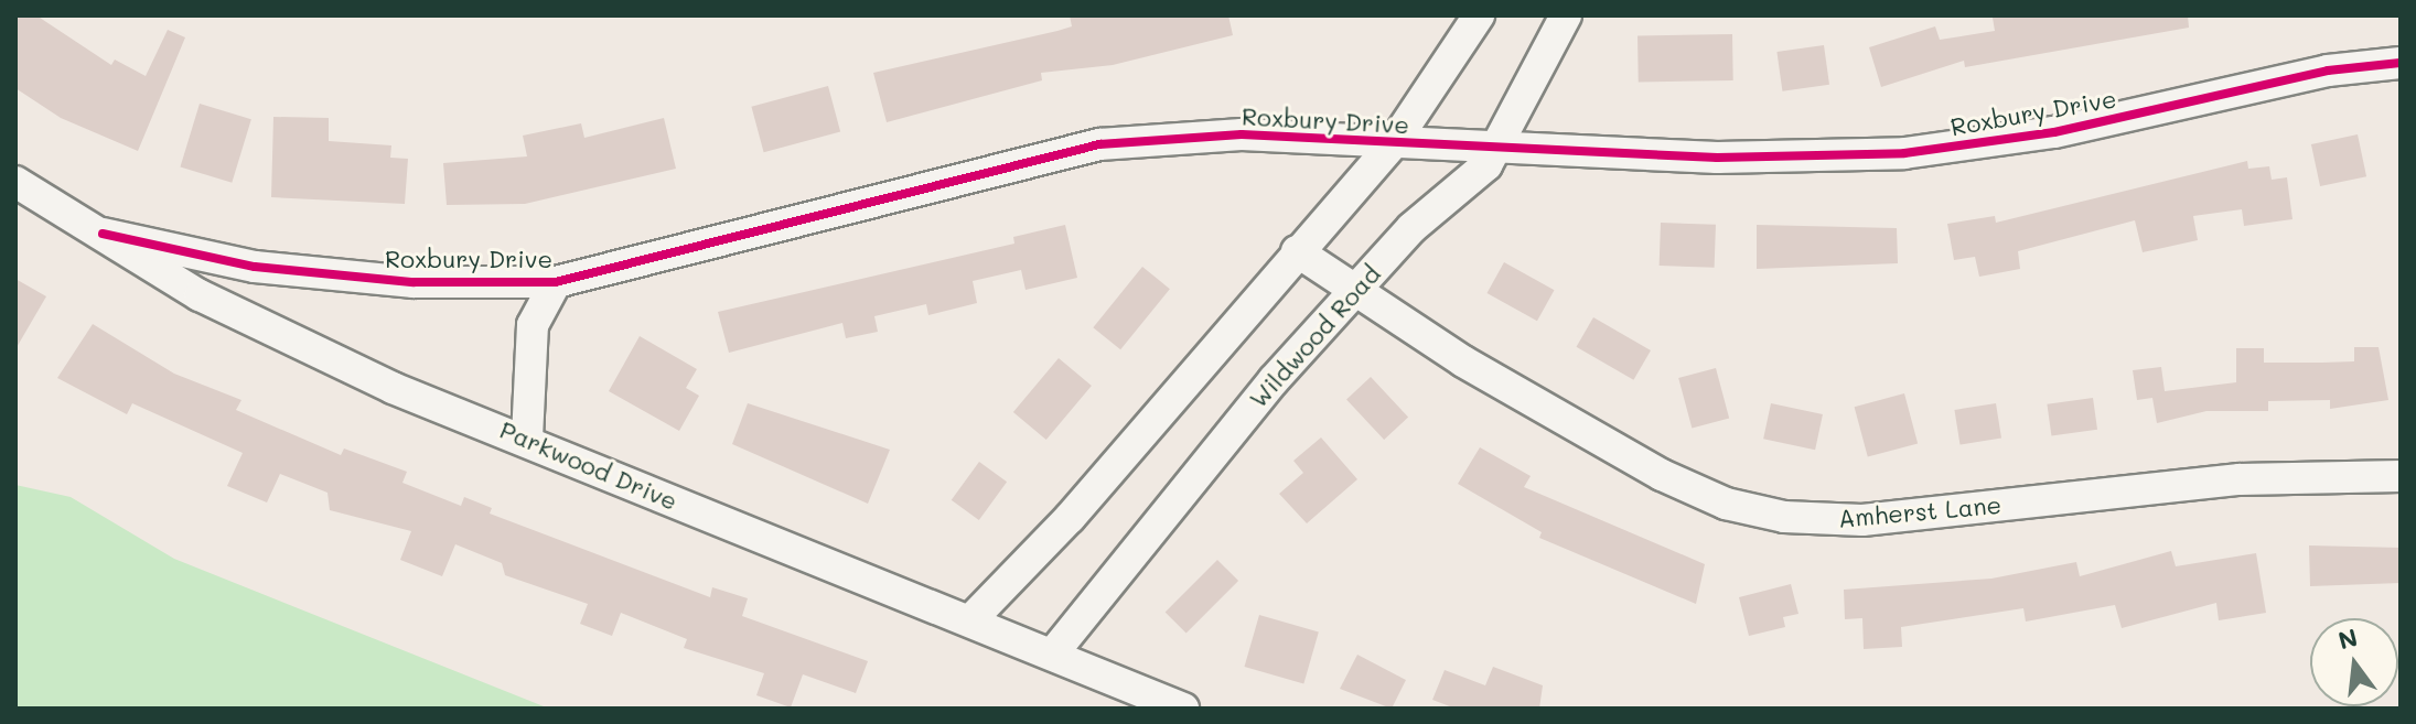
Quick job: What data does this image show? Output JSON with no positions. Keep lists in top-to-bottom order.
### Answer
{
  "streets": {
    "street": [
      "Roxbury Drive",
      "Wildwood Road",
      "Parkwood Drive",
      "Amherst Lane"
    ]
  },
  "crossings": [
    ["Roxbury Drive", "Wildwood Road"],
    ["Roxbury Drive", "Parkwood Drive"],
    ["Wildwood Road", "Parkwood Drive"],
    ["Wildwood Road", "Amherst Lane"]
  ],
  "north": "top"
}
